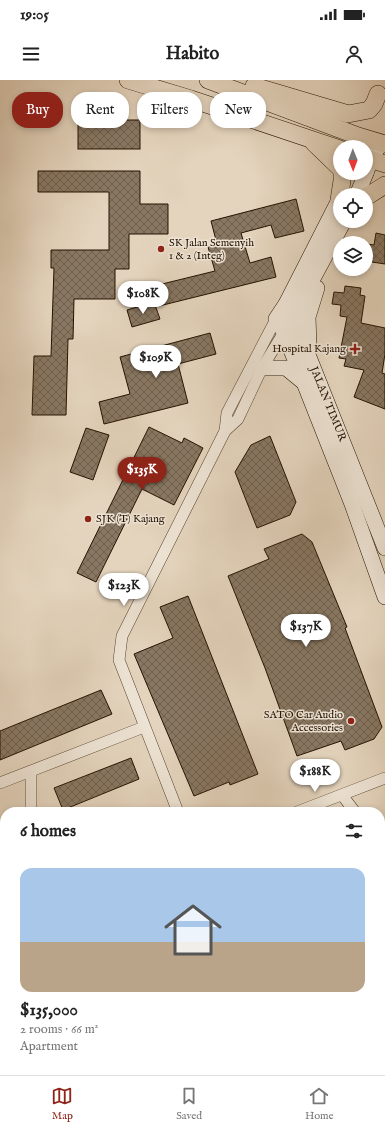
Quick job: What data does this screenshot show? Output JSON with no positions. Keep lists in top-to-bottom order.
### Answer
{
  "streets": {
    "main road": ["JALAN TIMUR"]
  },
  "places": {
    "other": ["SK Jalan Semenyih 1 & 2 (Integ)", "SJK (T) Kajang", "SATO Car Audio Accessories"],
    "health": ["Hospital Kajang"]
  },
  "north": "bottom",
  "page": {
    "status": "19:05",
    "header": "Habito",
    "chip": [
      "Buy",
      "Rent",
      "Filters",
      "New"
    ],
    "price": [
      "$108K",
      "$109K",
      "$135K",
      "$123K",
      "$137K",
      "$188K"
    ],
    "heading": "6 homes",
    "list": [
      {
        "name": "$135,000",
        "note": "2 rooms · 66 m² · Apartment"
      }
    ],
    "tabs": ["Map", "Saved", "Home"]
  }
}
